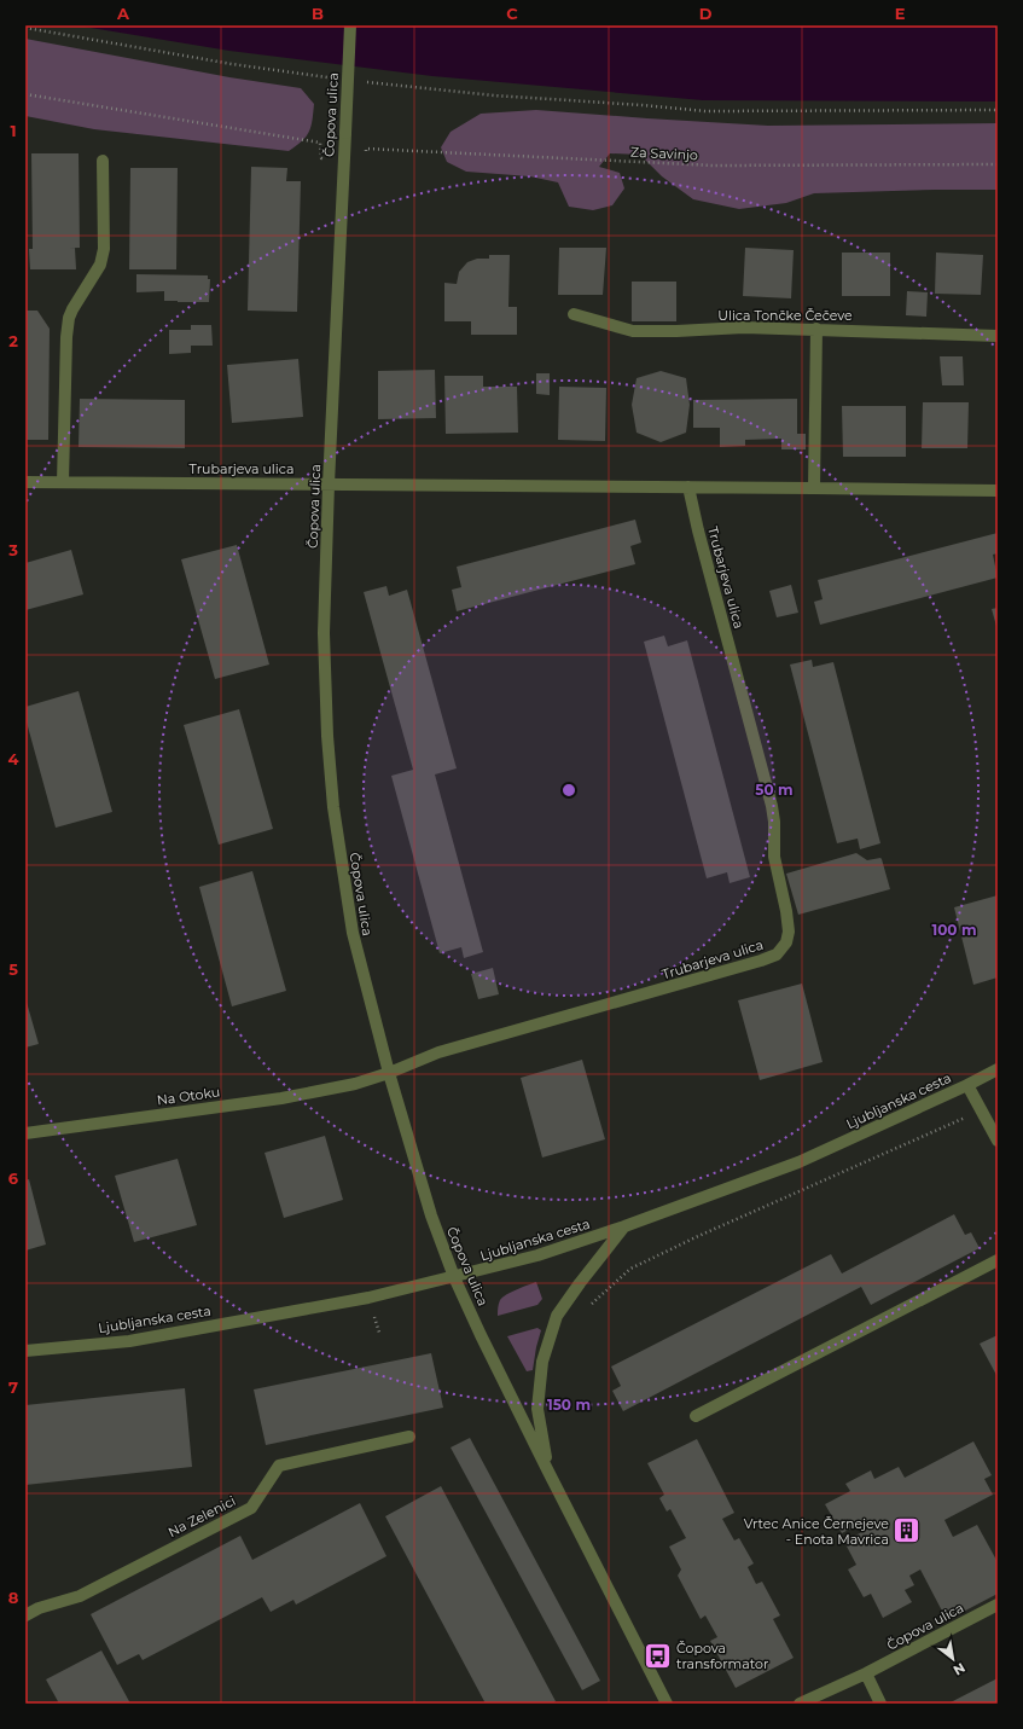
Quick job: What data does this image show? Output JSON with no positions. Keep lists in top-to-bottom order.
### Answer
{
  "streets": {
    "street": [
      "Čopova ulica",
      "Ulica Tončke Čečeve",
      "Trubarjeva ulica",
      "Na Otoku",
      "Ljubljanska cesta",
      "Na Zelenici"
    ],
    "path": ["Za Savinjo"]
  },
  "crossings": [
    ["Čopova ulica", "Za Savinjo"],
    ["Čopova ulica", "Trubarjeva ulica"],
    ["Čopova ulica", "Ljubljanska cesta"],
    ["Trubarjeva ulica", "Na Otoku"]
  ],
  "places": {
    "building": ["Vrtec Anice Černejeve - Enota Mavrica"],
    "bus stop": ["Čopova transformator"]
  },
  "north": "bottom right",
  "grid": {
    "columns": [
      "A",
      "B",
      "C",
      "D",
      "E"
    ],
    "rows": [
      "1",
      "2",
      "3",
      "4",
      "5",
      "6",
      "7",
      "8"
    ]
  },
  "rings": ["50 m", "100 m", "150 m"]
}
